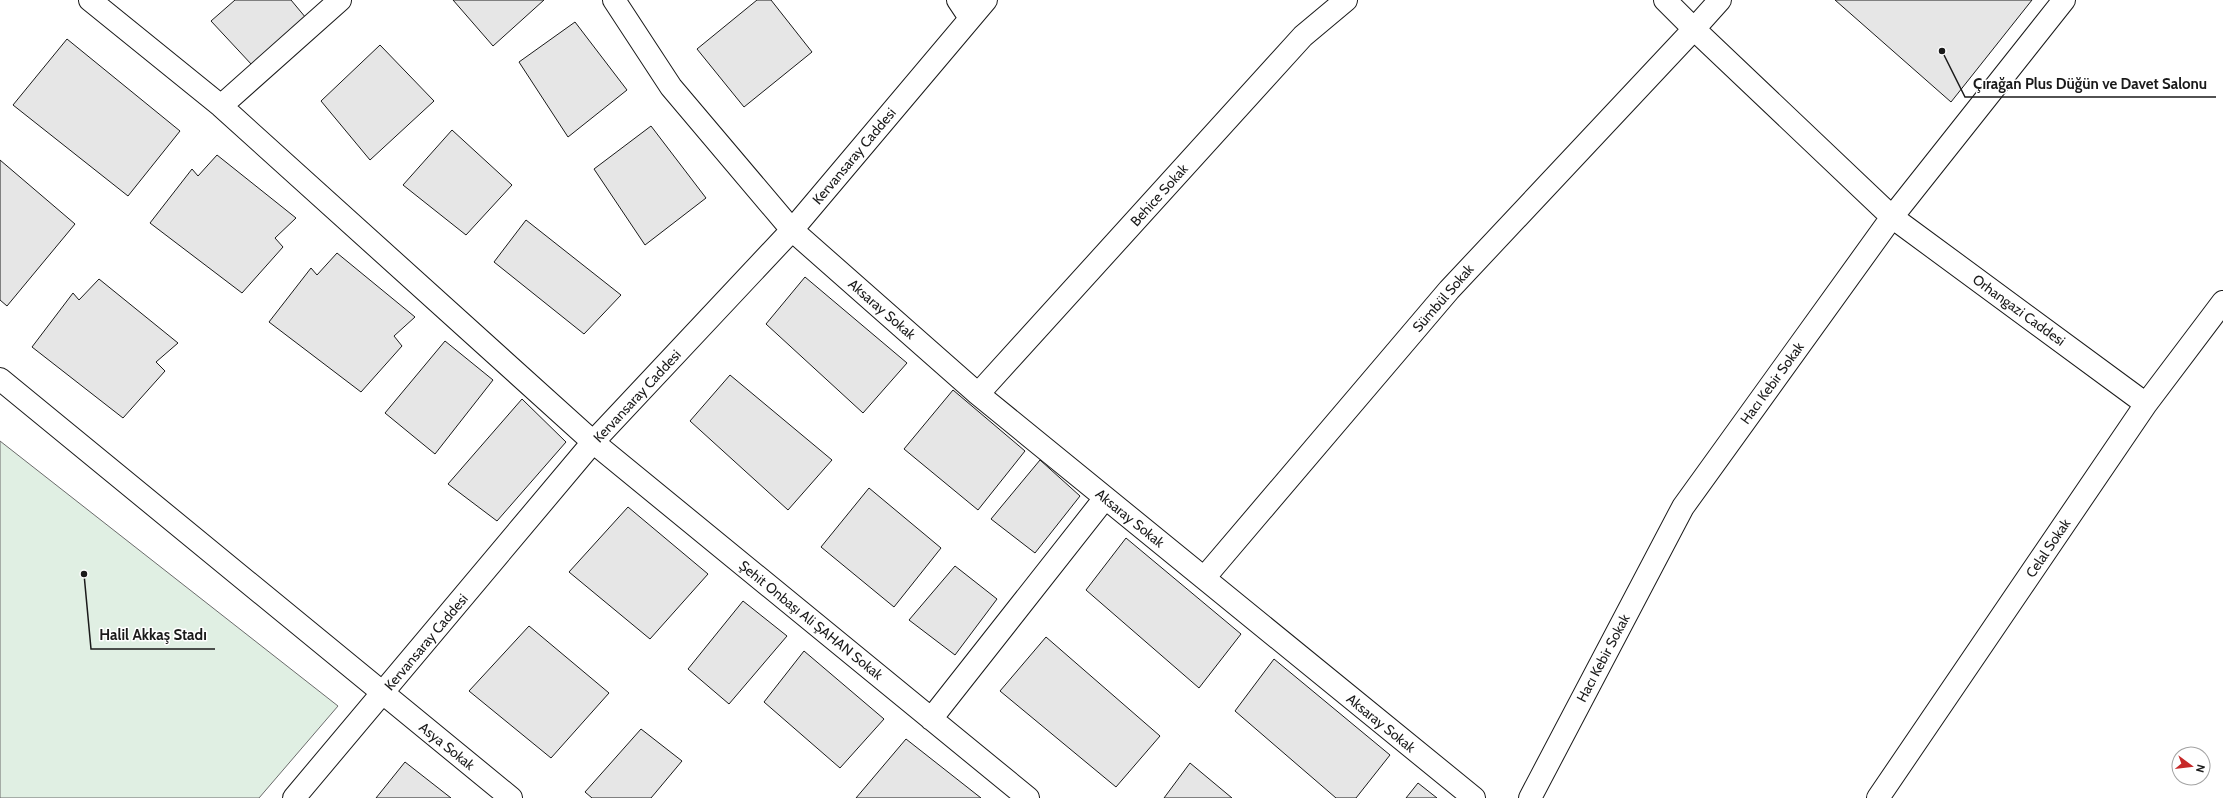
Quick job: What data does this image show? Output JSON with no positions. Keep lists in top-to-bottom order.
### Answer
{
  "streets": {
    "street": [
      "Kervansaray Caddesi",
      "Behice Sokak",
      "Sümbül Sokak",
      "Aksaray Sokak",
      "Orhangazi Caddesi",
      "Hacı Kebir Sokak",
      "Celal Sokak",
      "Şehit Onbaşı Ali ŞAHAN Sokak",
      "Asya Sokak"
    ]
  },
  "crossings": [
    ["Kervansaray Caddesi", "Aksaray Sokak"],
    ["Kervansaray Caddesi", "Şehit Onbaşı Ali ŞAHAN Sokak"],
    ["Kervansaray Caddesi", "Asya Sokak"],
    ["Behice Sokak", "Aksaray Sokak"],
    ["Sümbül Sokak", "Aksaray Sokak"],
    ["Sümbül Sokak", "Orhangazi Caddesi"],
    ["Orhangazi Caddesi", "Hacı Kebir Sokak"],
    ["Orhangazi Caddesi", "Celal Sokak"]
  ],
  "places": ["Çırağan Plus Düğün ve Davet Salonu", "Halil Akkaş Stadı"],
  "north": "right"
}
